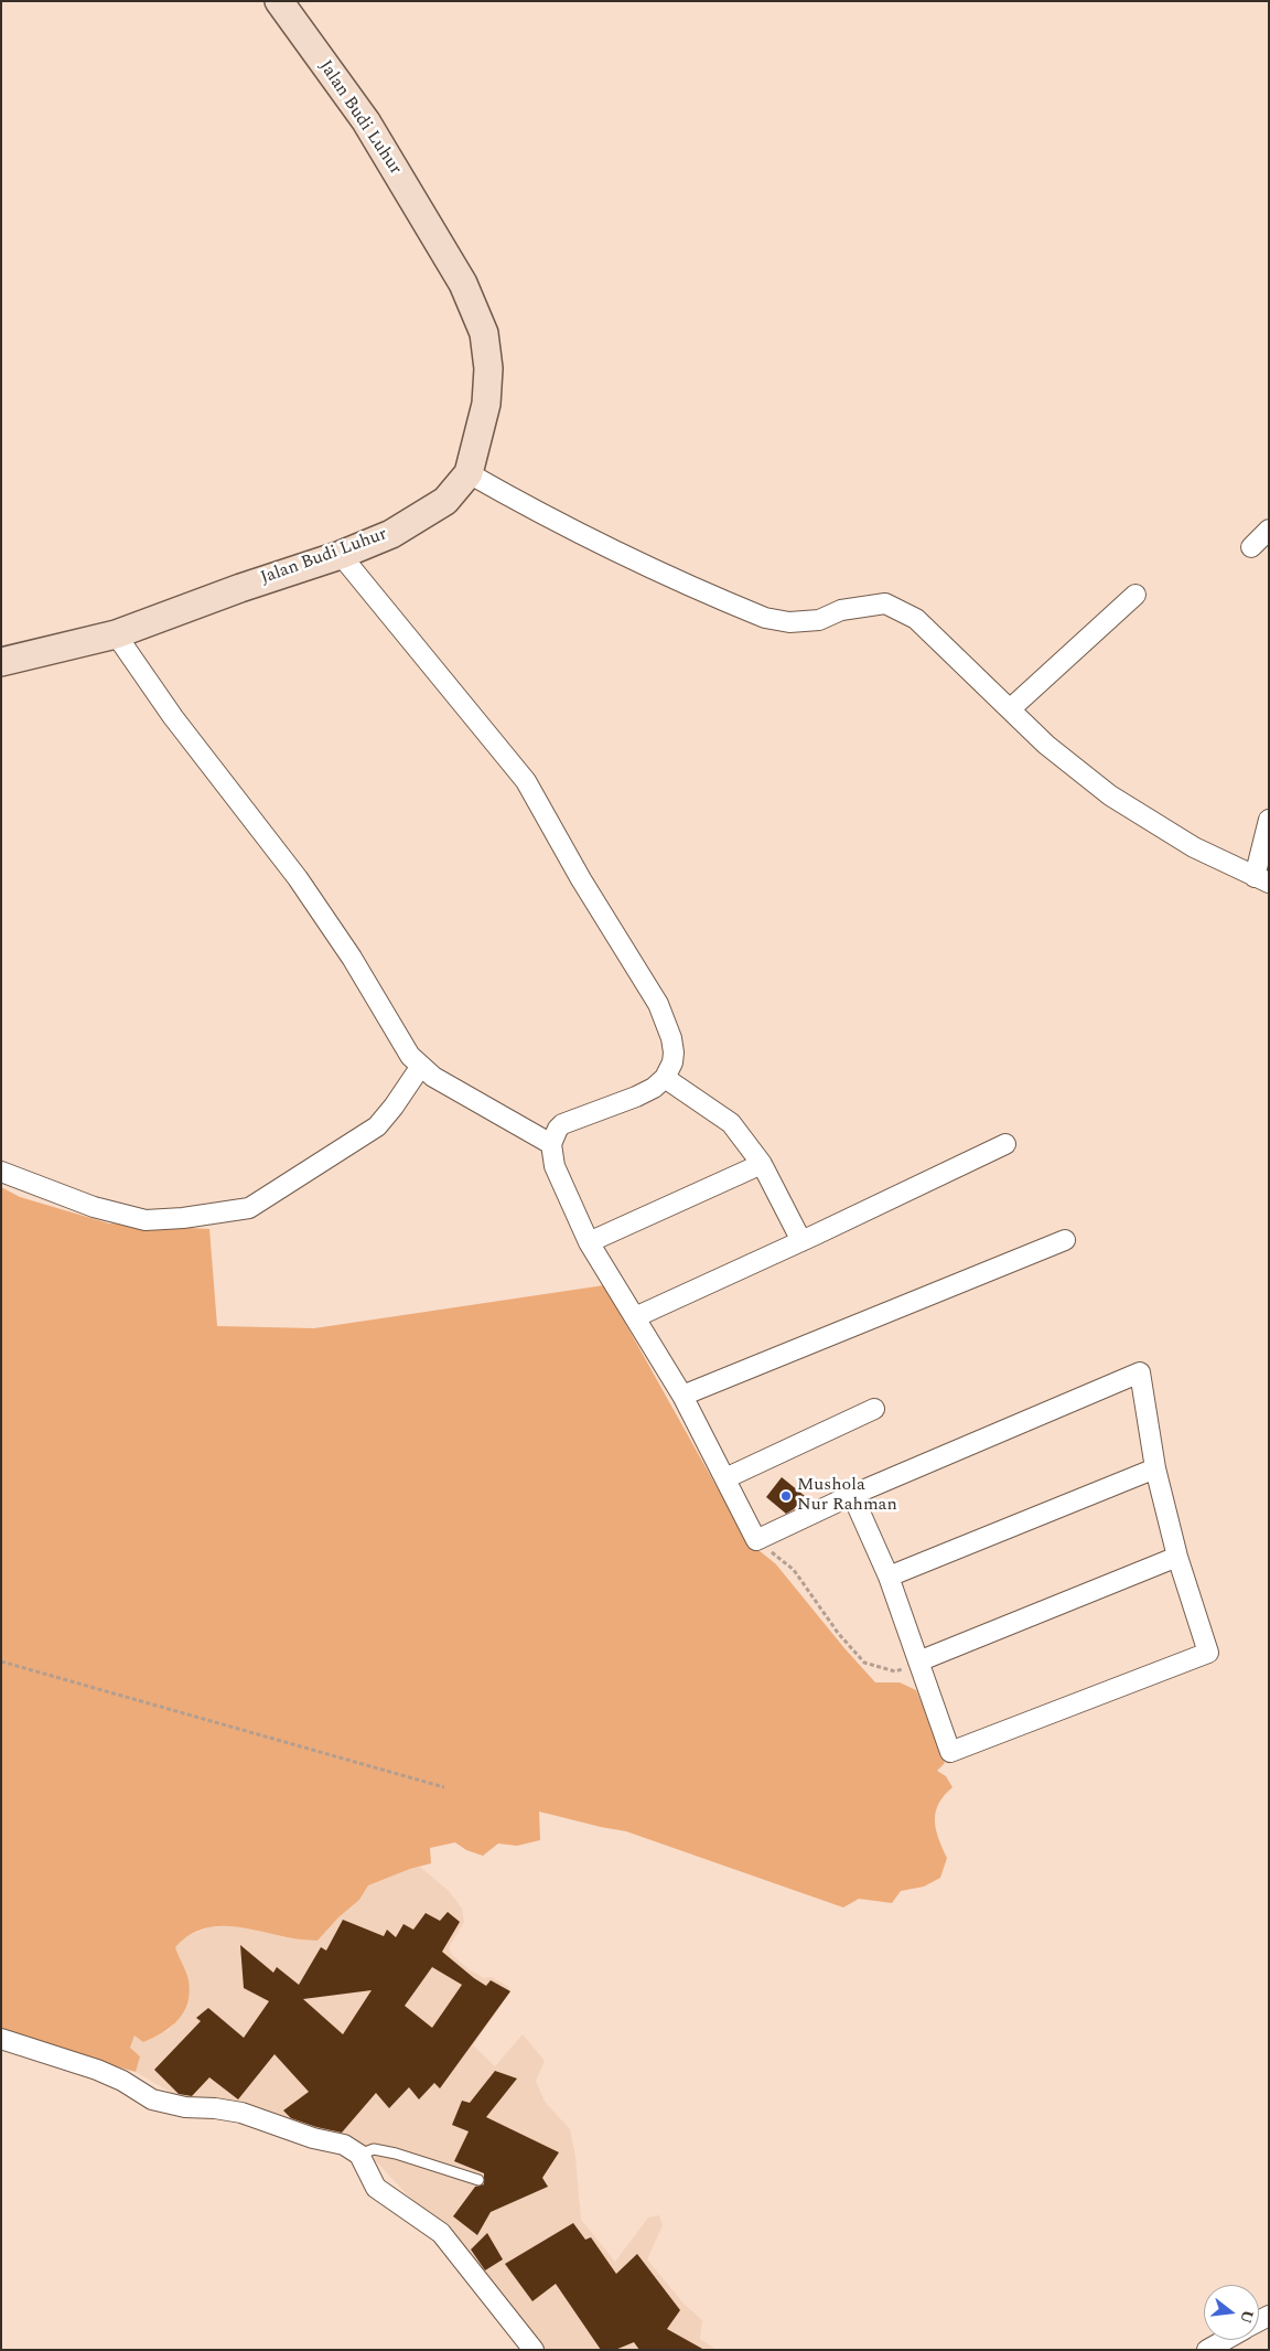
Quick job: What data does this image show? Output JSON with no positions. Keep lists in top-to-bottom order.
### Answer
{
  "streets": {
    "main road": ["Jalan Budi Luhur"]
  },
  "places": ["Mushola Nur Rahman"],
  "north": "right"
}
